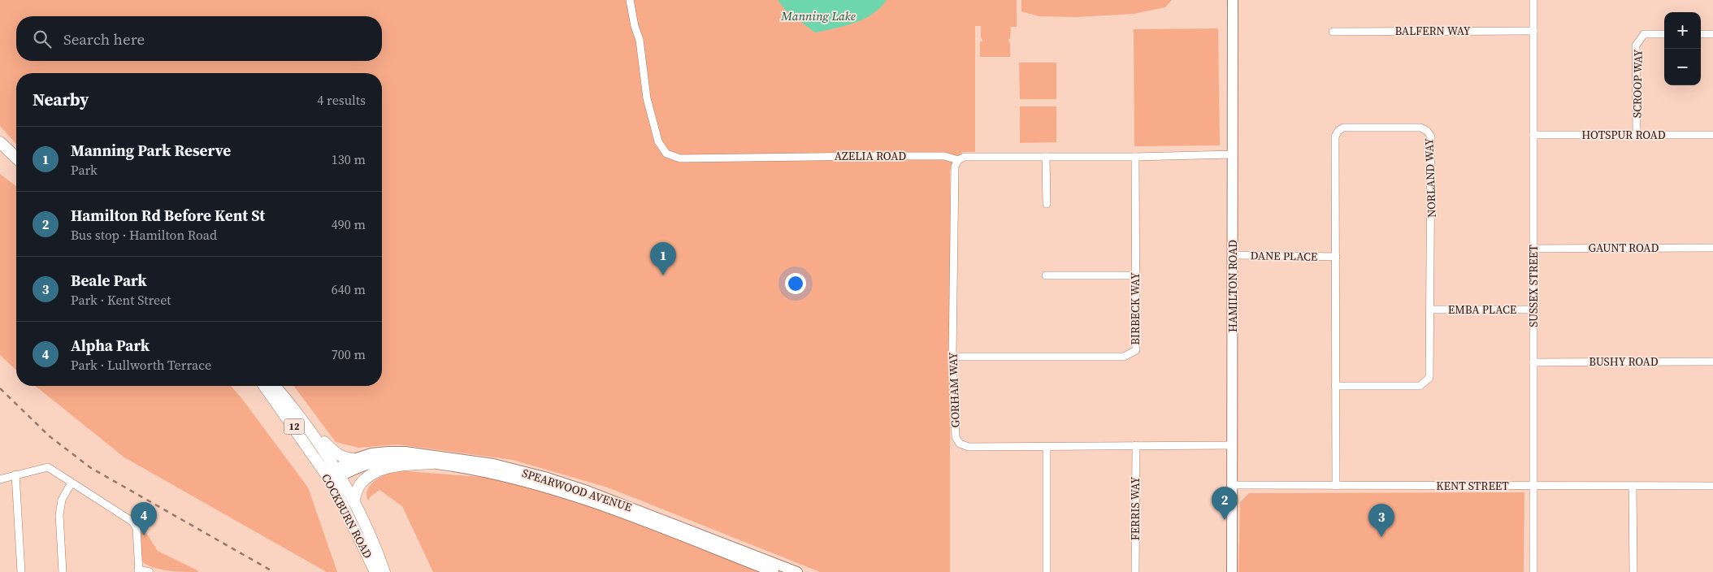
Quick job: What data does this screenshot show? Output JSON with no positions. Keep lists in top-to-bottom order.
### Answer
{
  "streets": {
    "main road": [
      "HAMILTON ROAD",
      "12",
      "SPEARWOOD AVENUE",
      "COCKBURN ROAD"
    ],
    "street": [
      "BALFERN WAY",
      "SCROOP WAY",
      "HOTSPUR ROAD",
      "AZELIA ROAD",
      "NORLAND WAY",
      "GAUNT ROAD",
      "DANE PLACE",
      "SUSSEX STREET",
      "BIRBECK WAY",
      "EMBA PLACE",
      "BUSHY ROAD",
      "GORHAM WAY",
      "KENT STREET",
      "FERRIS WAY"
    ]
  },
  "crossings": [
    ["BALFERN WAY", "SUSSEX STREET"],
    ["SCROOP WAY", "HOTSPUR ROAD"],
    ["HOTSPUR ROAD", "SUSSEX STREET"],
    ["AZELIA ROAD", "HAMILTON ROAD"],
    ["AZELIA ROAD", "BIRBECK WAY"],
    ["AZELIA ROAD", "GORHAM WAY"],
    ["NORLAND WAY", "DANE PLACE"],
    ["NORLAND WAY", "EMBA PLACE"],
    ["NORLAND WAY", "KENT STREET"],
    ["GAUNT ROAD", "SUSSEX STREET"],
    ["DANE PLACE", "HAMILTON ROAD"],
    ["HAMILTON ROAD", "GORHAM WAY"],
    ["HAMILTON ROAD", "KENT STREET"],
    ["SUSSEX STREET", "EMBA PLACE"],
    ["SUSSEX STREET", "BUSHY ROAD"],
    ["SUSSEX STREET", "KENT STREET"],
    ["BIRBECK WAY", "GORHAM WAY"],
    ["GORHAM WAY", "FERRIS WAY"],
    ["SPEARWOOD AVENUE", "COCKBURN ROAD"]
  ],
  "water": ["Manning Lake"],
  "page": {
    "map_buttons": ["+", "−"],
    "search": "Search here",
    "heading": ["Nearby", "4 results"],
    "list": [
      {
        "mark": "1",
        "name": "Manning Park Reserve",
        "note": "Park",
        "value": "130 m"
      },
      {
        "mark": "2",
        "name": "Hamilton Rd Before Kent St",
        "note": "Bus stop · Hamilton Road",
        "value": "490 m"
      },
      {
        "mark": "3",
        "name": "Beale Park",
        "note": "Park · Kent Street",
        "value": "640 m"
      },
      {
        "mark": "4",
        "name": "Alpha Park",
        "note": "Park · Lullworth Terrace",
        "value": "700 m"
      }
    ],
    "pins": [
      "1",
      "2",
      "4",
      "3"
    ]
  }
}
